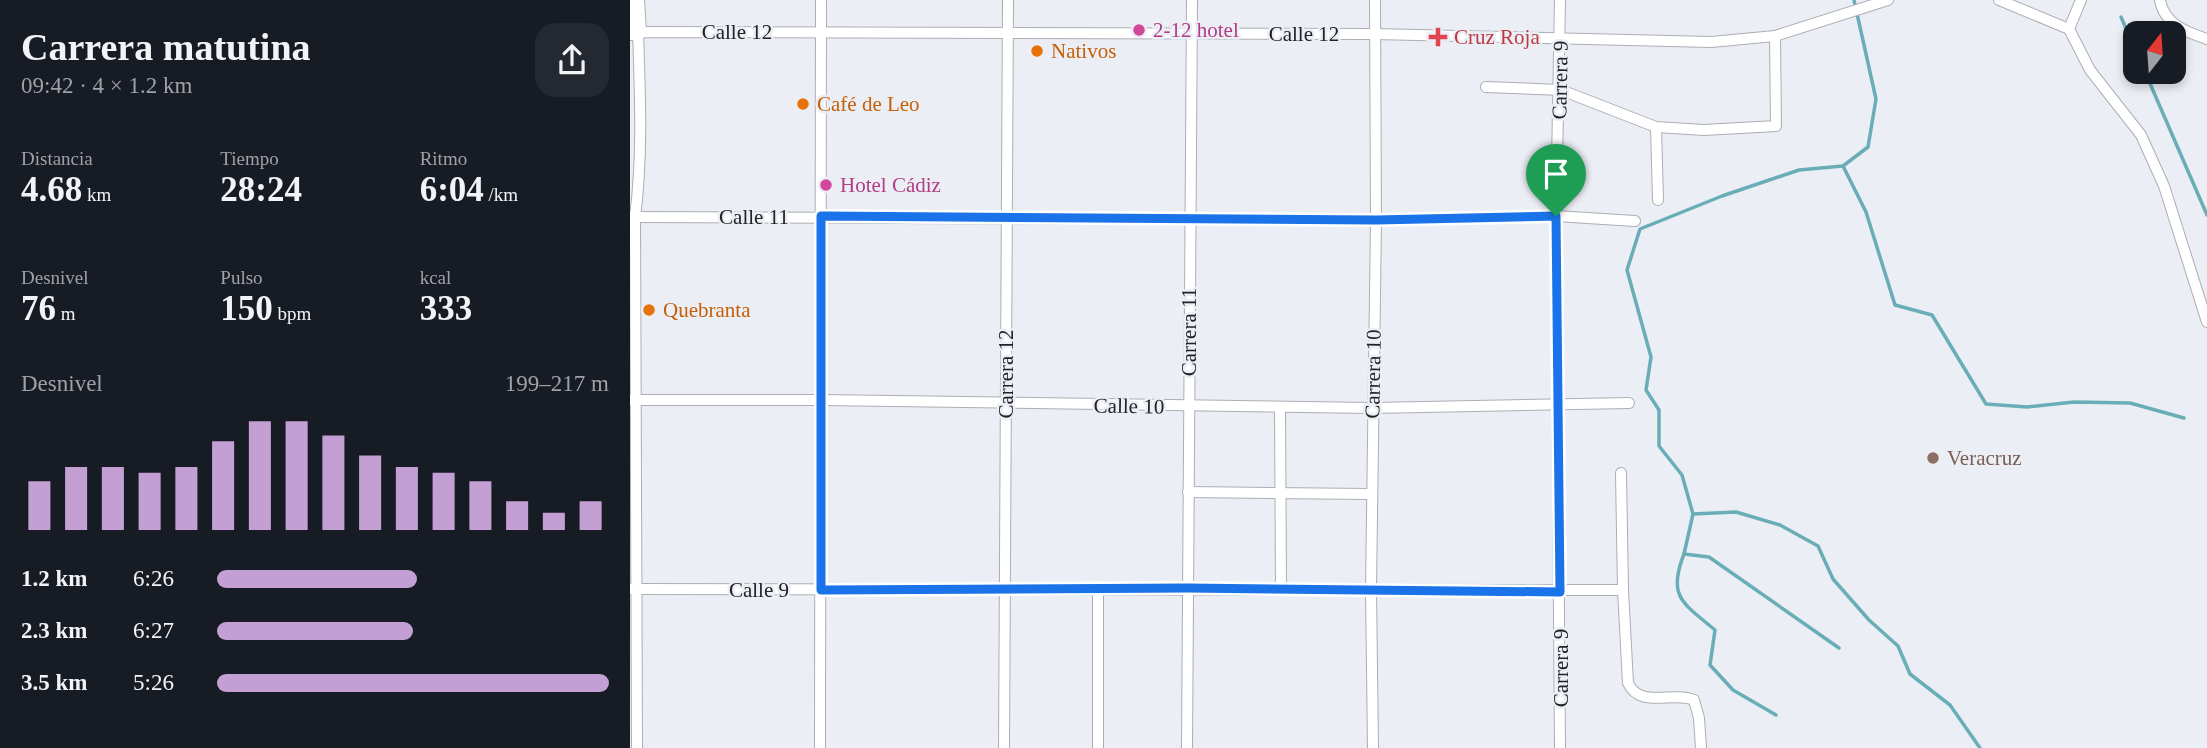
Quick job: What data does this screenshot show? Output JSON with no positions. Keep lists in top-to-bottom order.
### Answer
{
  "streets": {
    "street": [
      "Calle 12",
      "Carrera 9",
      "Calle 11",
      "Carrera 11",
      "Carrera 12",
      "Carrera 10",
      "Calle 10",
      "Calle 9"
    ]
  },
  "crossings": [
    ["Calle 12", "Carrera 9"],
    ["Calle 12", "Carrera 11"],
    ["Calle 12", "Carrera 12"],
    ["Calle 12", "Carrera 10"],
    ["Carrera 9", "Calle 11"],
    ["Carrera 9", "Calle 10"],
    ["Carrera 9", "Calle 9"],
    ["Calle 11", "Carrera 11"],
    ["Calle 11", "Carrera 12"],
    ["Calle 11", "Carrera 10"],
    ["Carrera 11", "Calle 10"],
    ["Carrera 11", "Calle 9"],
    ["Carrera 12", "Calle 10"],
    ["Carrera 12", "Calle 9"],
    ["Carrera 10", "Calle 10"],
    ["Carrera 10", "Calle 9"]
  ],
  "places": {
    "other": [
      "2-12 hotel",
      "Nativos",
      "Café de Leo",
      "Hotel Cádiz",
      "Quebranta",
      "Veracruz"
    ],
    "health": ["Cruz Roja"]
  },
  "north": "top",
  "page": {
    "heading": ["Carrera matutina", "09:42 · 4 × 1.2 km"],
    "stats": [
      ["Distancia", "4.68 km"],
      ["Tiempo", "28:24"],
      ["Ritmo", "6:04 /km"],
      ["Desnivel", "76 m"],
      ["Pulso", "150 bpm"],
      ["kcal", "333"]
    ],
    "chart": ["Desnivel", "199–217 m"],
    "list": [
      {
        "name": "1.2 km",
        "note": "6:26"
      },
      {
        "name": "2.3 km",
        "note": "6:27"
      },
      {
        "name": "3.5 km",
        "note": "5:26"
      }
    ]
  }
}
